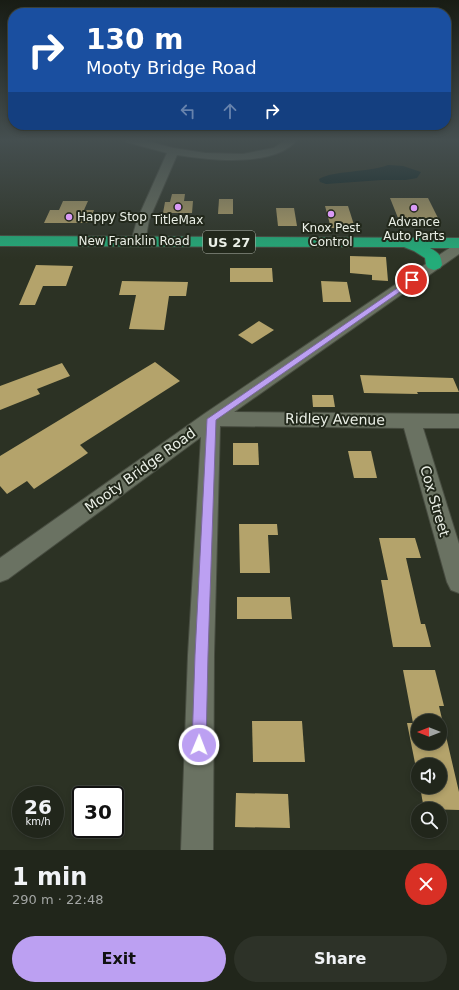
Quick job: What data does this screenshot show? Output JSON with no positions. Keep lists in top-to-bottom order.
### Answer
{
  "streets": {
    "highway": ["New Franklin Road", "US 27"],
    "street": ["Ridley Avenue", "Mooty Bridge Road", "Cox Street"]
  },
  "crossings": [
    ["Ridley Avenue", "Mooty Bridge Road"],
    ["Ridley Avenue", "Cox Street"]
  ],
  "places": [
    "TitleMax",
    "Advance Auto Parts",
    "Knox Pest Control",
    "Happy Stop"
  ],
  "north": "left",
  "page": {
    "turn": ["130 m", "Mooty Bridge Road"],
    "speed": "26 km/h",
    "limit": "30",
    "heading": ["1 min", "290 m · 22:48"],
    "buttons": ["Exit", "Share"]
  }
}
